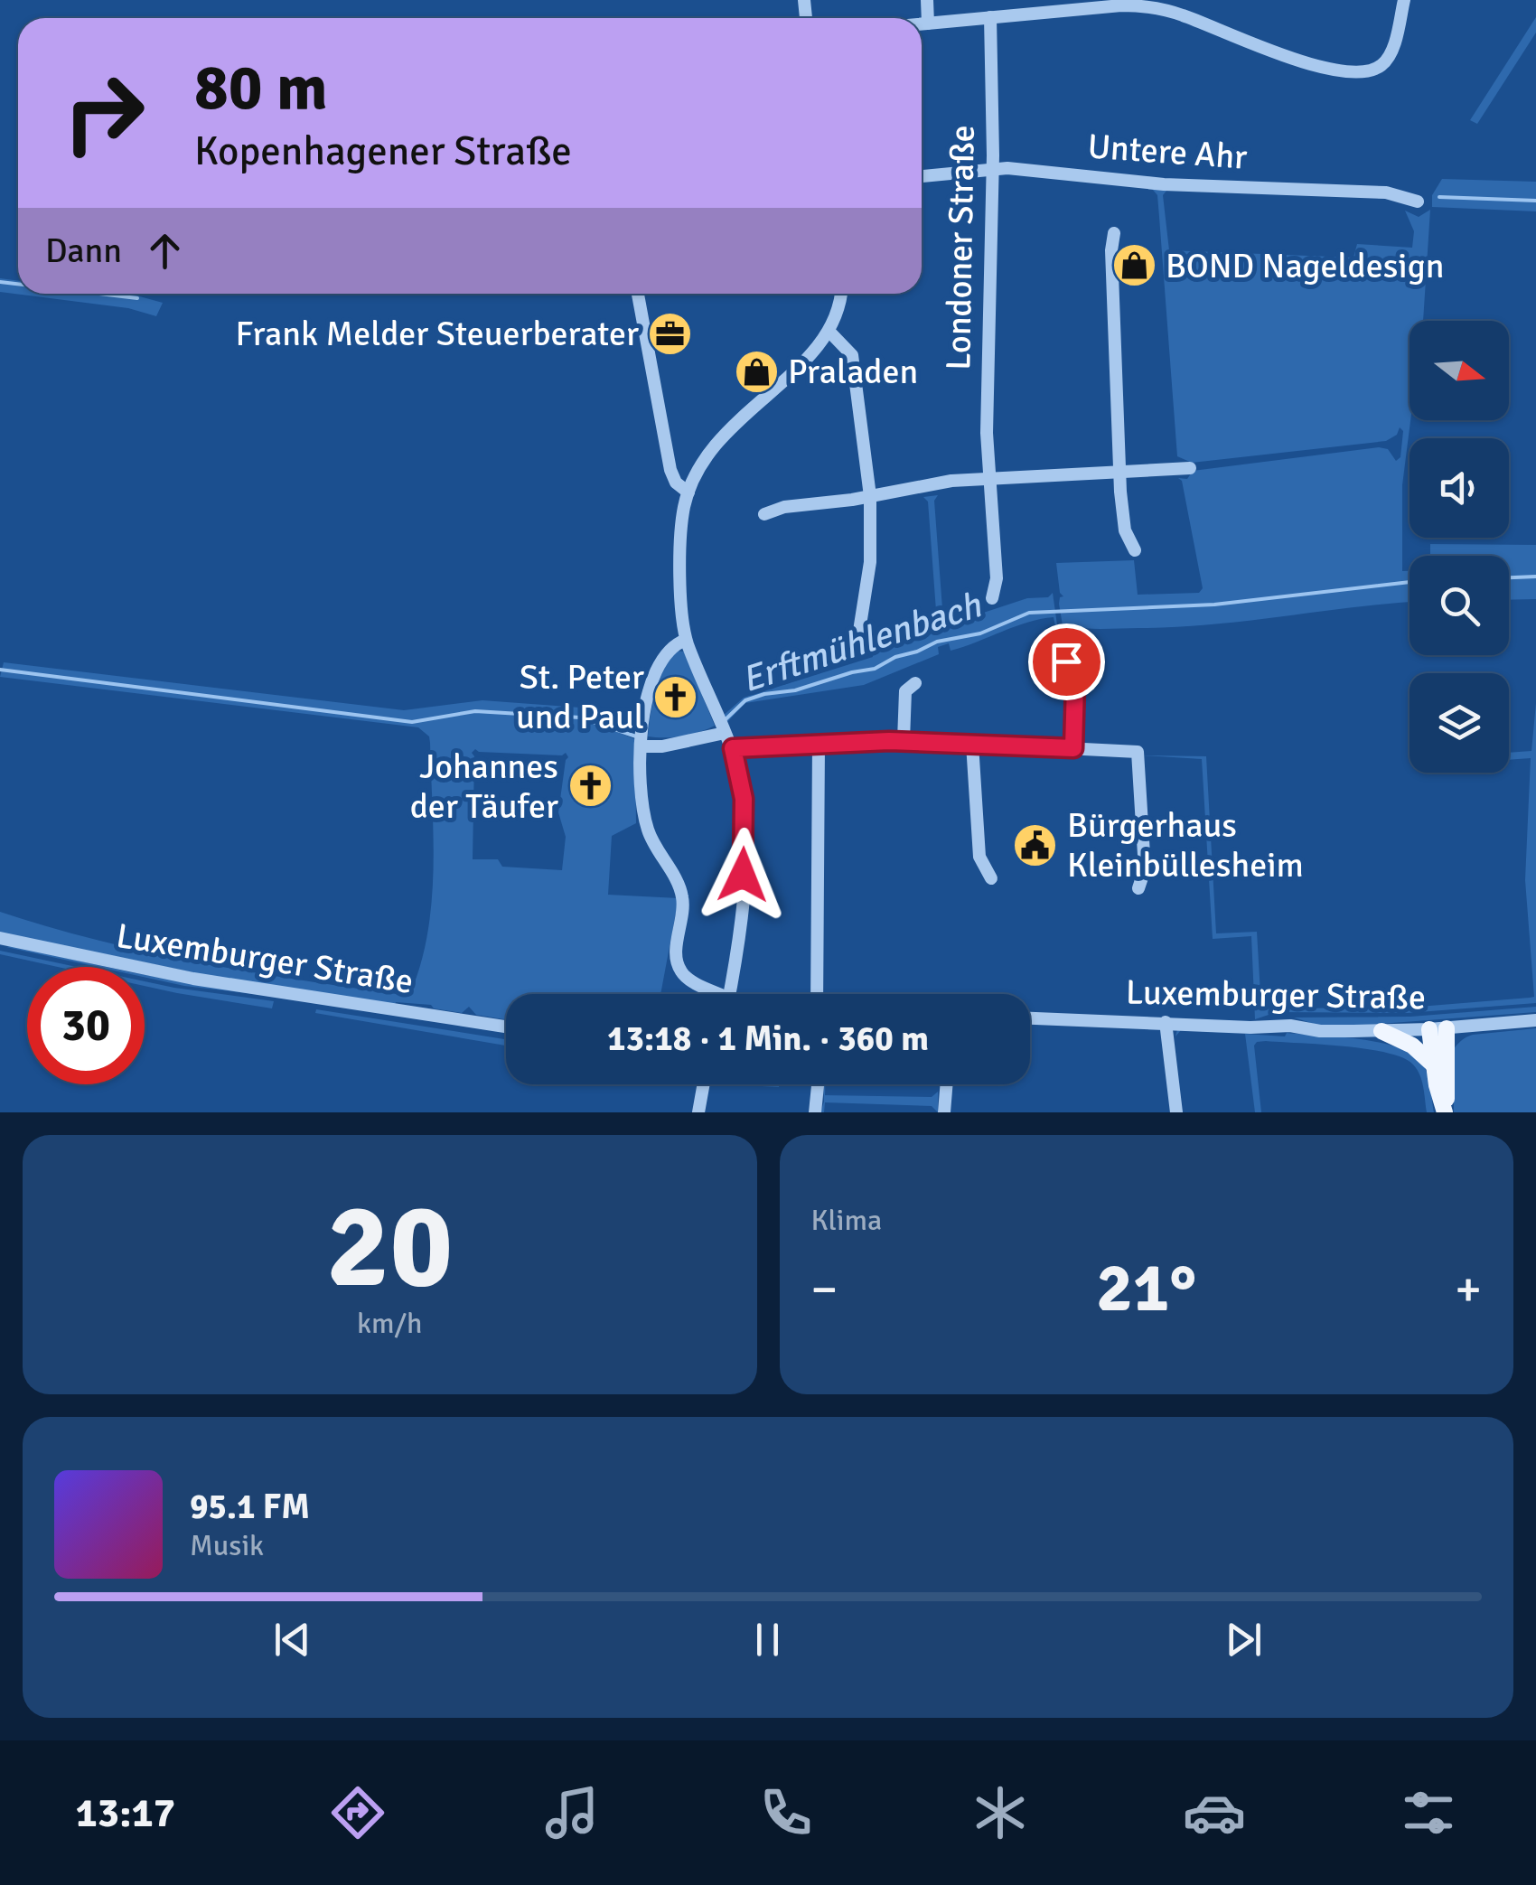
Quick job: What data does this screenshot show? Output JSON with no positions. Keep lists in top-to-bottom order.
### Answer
{
  "streets": {
    "street": ["Untere Ahr", "Londoner Straße", "Luxemburger Straße"]
  },
  "crossings": [
    ["Untere Ahr", "Londoner Straße"]
  ],
  "water": ["Erftmühlenbach"],
  "places": {
    "shop": ["BOND Nageldesign", "Praladen"],
    "office": ["Frank Melder Steuerberater"],
    "church": ["St. Peter und Paul", "Johannes der Täufer"],
    "public building": ["Bürgerhaus Kleinbüllesheim"]
  },
  "north": "right",
  "page": {
    "turn": ["80 m", "Kopenhagener Straße"],
    "then": "Dann",
    "limit": "30",
    "trip": "13:18 · 1 Min. · 360 m",
    "tile": [
      ["20", "km/h"],
      "Klima"
    ],
    "heat": ["−", "21°", "+"],
    "song": ["95.1 FM", "Musik"],
    "tabs": "13:17"
  }
}
